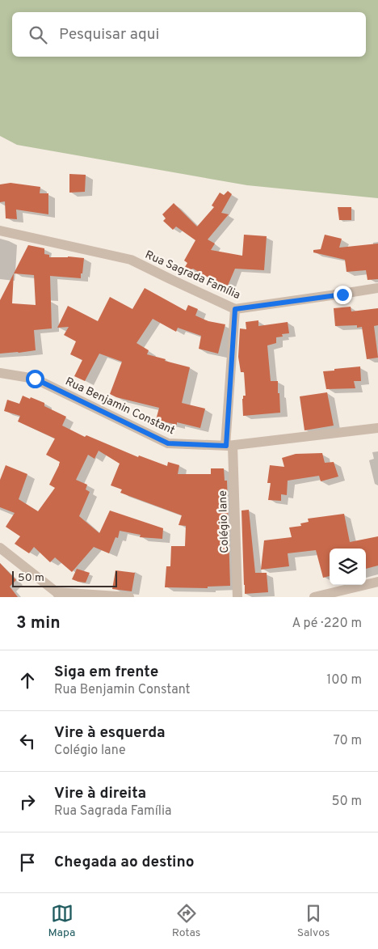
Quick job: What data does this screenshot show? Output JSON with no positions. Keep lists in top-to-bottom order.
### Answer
{
  "streets": {
    "street": ["Rua Sagrada Família", "Rua Benjamin Constant", "Colégio lane"]
  },
  "crossings": [
    ["Rua Sagrada Família", "Colégio lane"],
    ["Rua Benjamin Constant", "Colégio lane"]
  ],
  "scale_bar": "50 m",
  "page": {
    "search": "Pesquisar aqui",
    "scale": "50 m",
    "heading": ["3 min", "A pé · 220 m"],
    "list": [
      ["Siga em frente", "Rua Benjamin Constant", "100 m"],
      ["Vire à esquerda", "Colégio lane", "70 m"],
      ["Vire à direita", "Rua Sagrada Família", "50 m"],
      "Chegada ao destino"
    ],
    "nav": ["Mapa", "Rotas", "Salvos"]
  }
}
